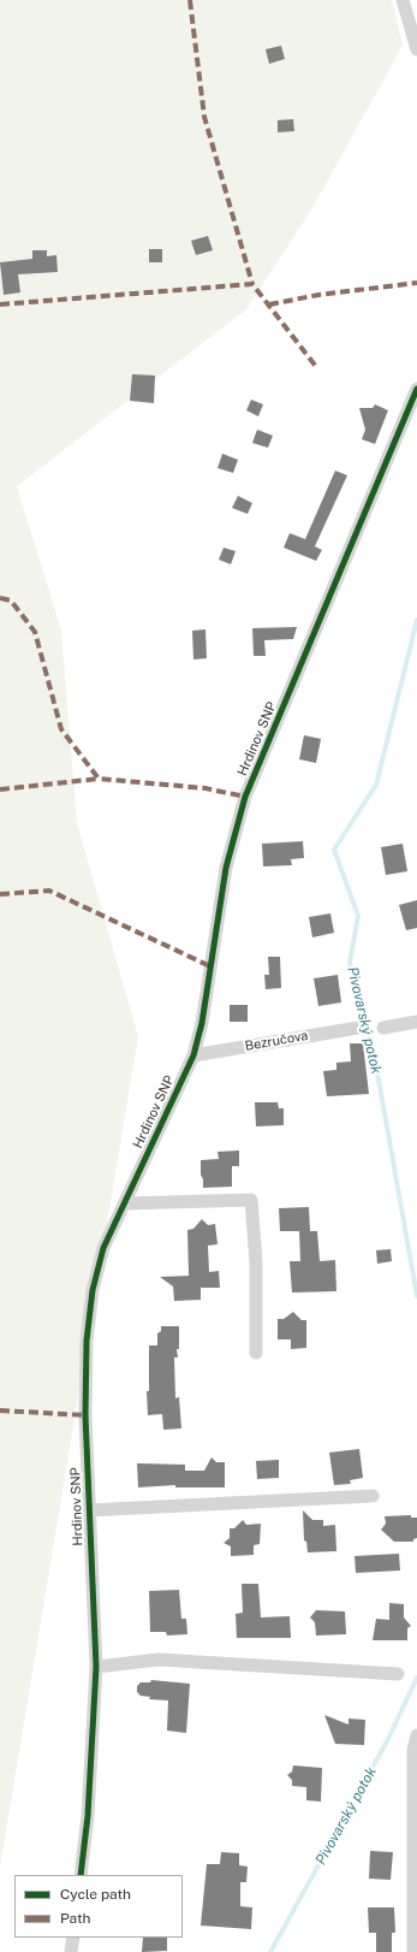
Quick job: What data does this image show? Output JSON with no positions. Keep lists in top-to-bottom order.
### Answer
{
  "streets": {
    "street": ["Hrdinov SNP", "Bezručova"]
  },
  "crossings": [
    ["Hrdinov SNP", "Bezručova"]
  ],
  "water": ["Pivovarský potok"],
  "legend": ["Cycle path", "Path"]
}
